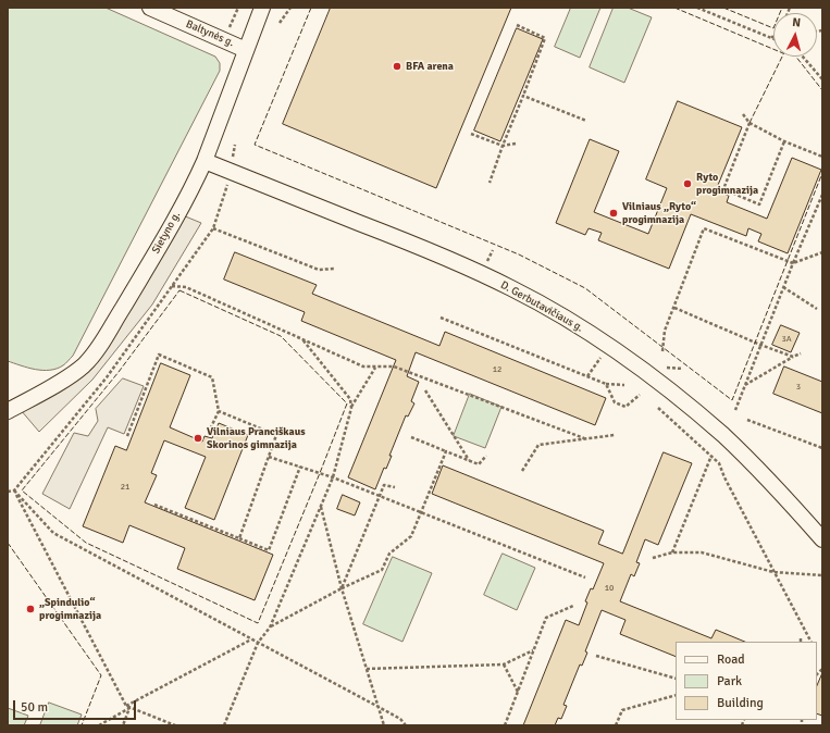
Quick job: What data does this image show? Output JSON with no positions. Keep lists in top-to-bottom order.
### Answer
{
  "streets": {
    "street": ["Baltynės g.", "Sietyno g.", "D. Gerbutavičiaus g."]
  },
  "crossings": [
    ["Baltynės g.", "Sietyno g."],
    ["Sietyno g.", "D. Gerbutavičiaus g."]
  ],
  "places": [
    "BFA arena",
    "Ryto progimnazija",
    "Vilniaus „Ryto“ progimnazija",
    "Vilniaus Pranciškaus Skorinos gimnazija",
    "„Spindulio“ progimnazija"
  ],
  "house_numbers": [
    "3A",
    "12",
    "3",
    "21",
    "10"
  ],
  "legend": ["Road", "Park", "Building"],
  "scale_bar": "50 m",
  "north": "top"
}
